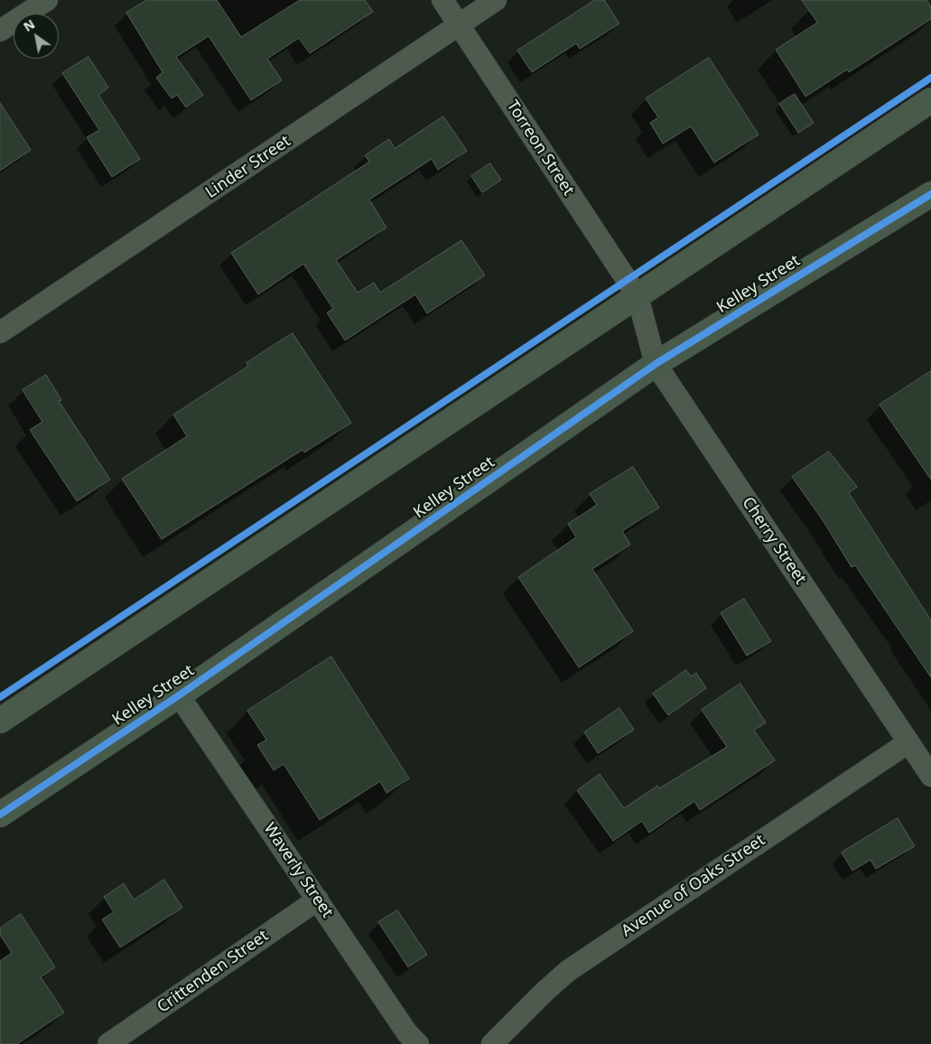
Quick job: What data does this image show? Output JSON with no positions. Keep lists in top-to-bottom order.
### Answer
{
  "streets": {
    "main road": ["Kelley Street"],
    "street": [
      "Torreon Street",
      "Linder Street",
      "Cherry Street",
      "Waverly Street",
      "Avenue of Oaks Street",
      "Crittenden Street"
    ]
  },
  "crossings": [
    ["Torreon Street", "Linder Street"],
    ["Torreon Street", "Cherry Street"],
    ["Kelley Street", "Cherry Street"],
    ["Kelley Street", "Waverly Street"],
    ["Cherry Street", "Avenue of Oaks Street"],
    ["Waverly Street", "Crittenden Street"]
  ],
  "north": "top left"
}
